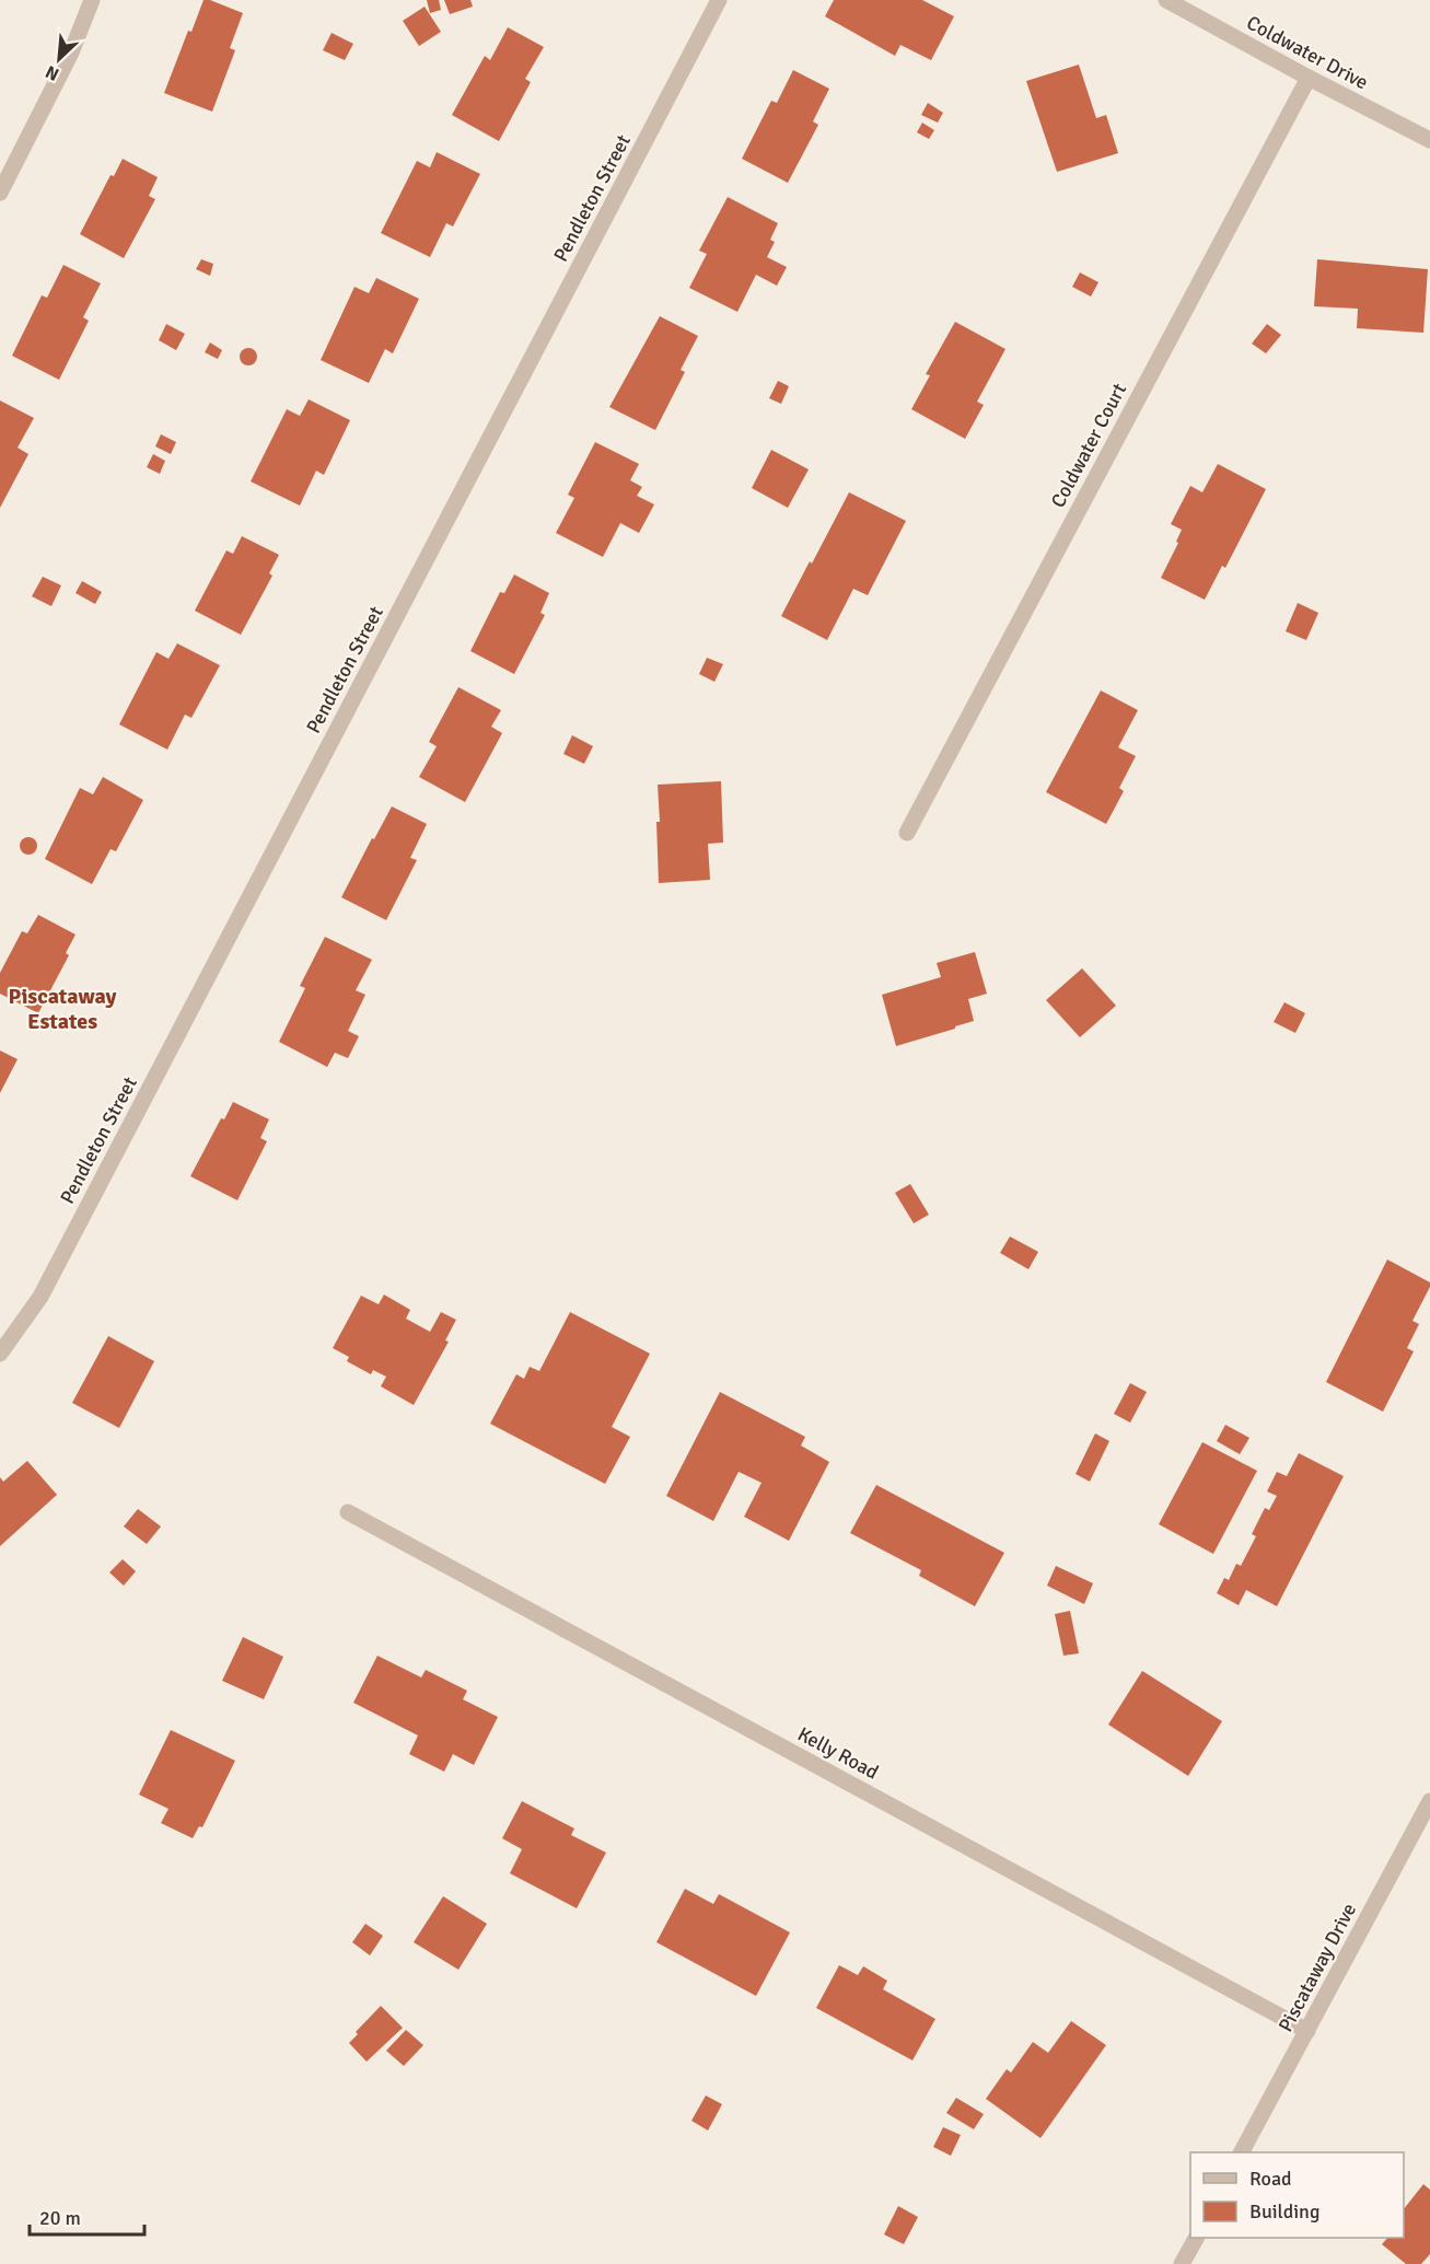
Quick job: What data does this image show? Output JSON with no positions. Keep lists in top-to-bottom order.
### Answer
{
  "streets": {
    "street": [
      "Coldwater Drive",
      "Pendleton Street",
      "Coldwater Court",
      "Kelly Road",
      "Piscataway Drive"
    ]
  },
  "crossings": [
    ["Coldwater Drive", "Coldwater Court"],
    ["Kelly Road", "Piscataway Drive"]
  ],
  "districts": ["Piscataway Estates"],
  "legend": ["Road", "Building"],
  "scale_bar": "20 m",
  "north": "bottom left"
}
